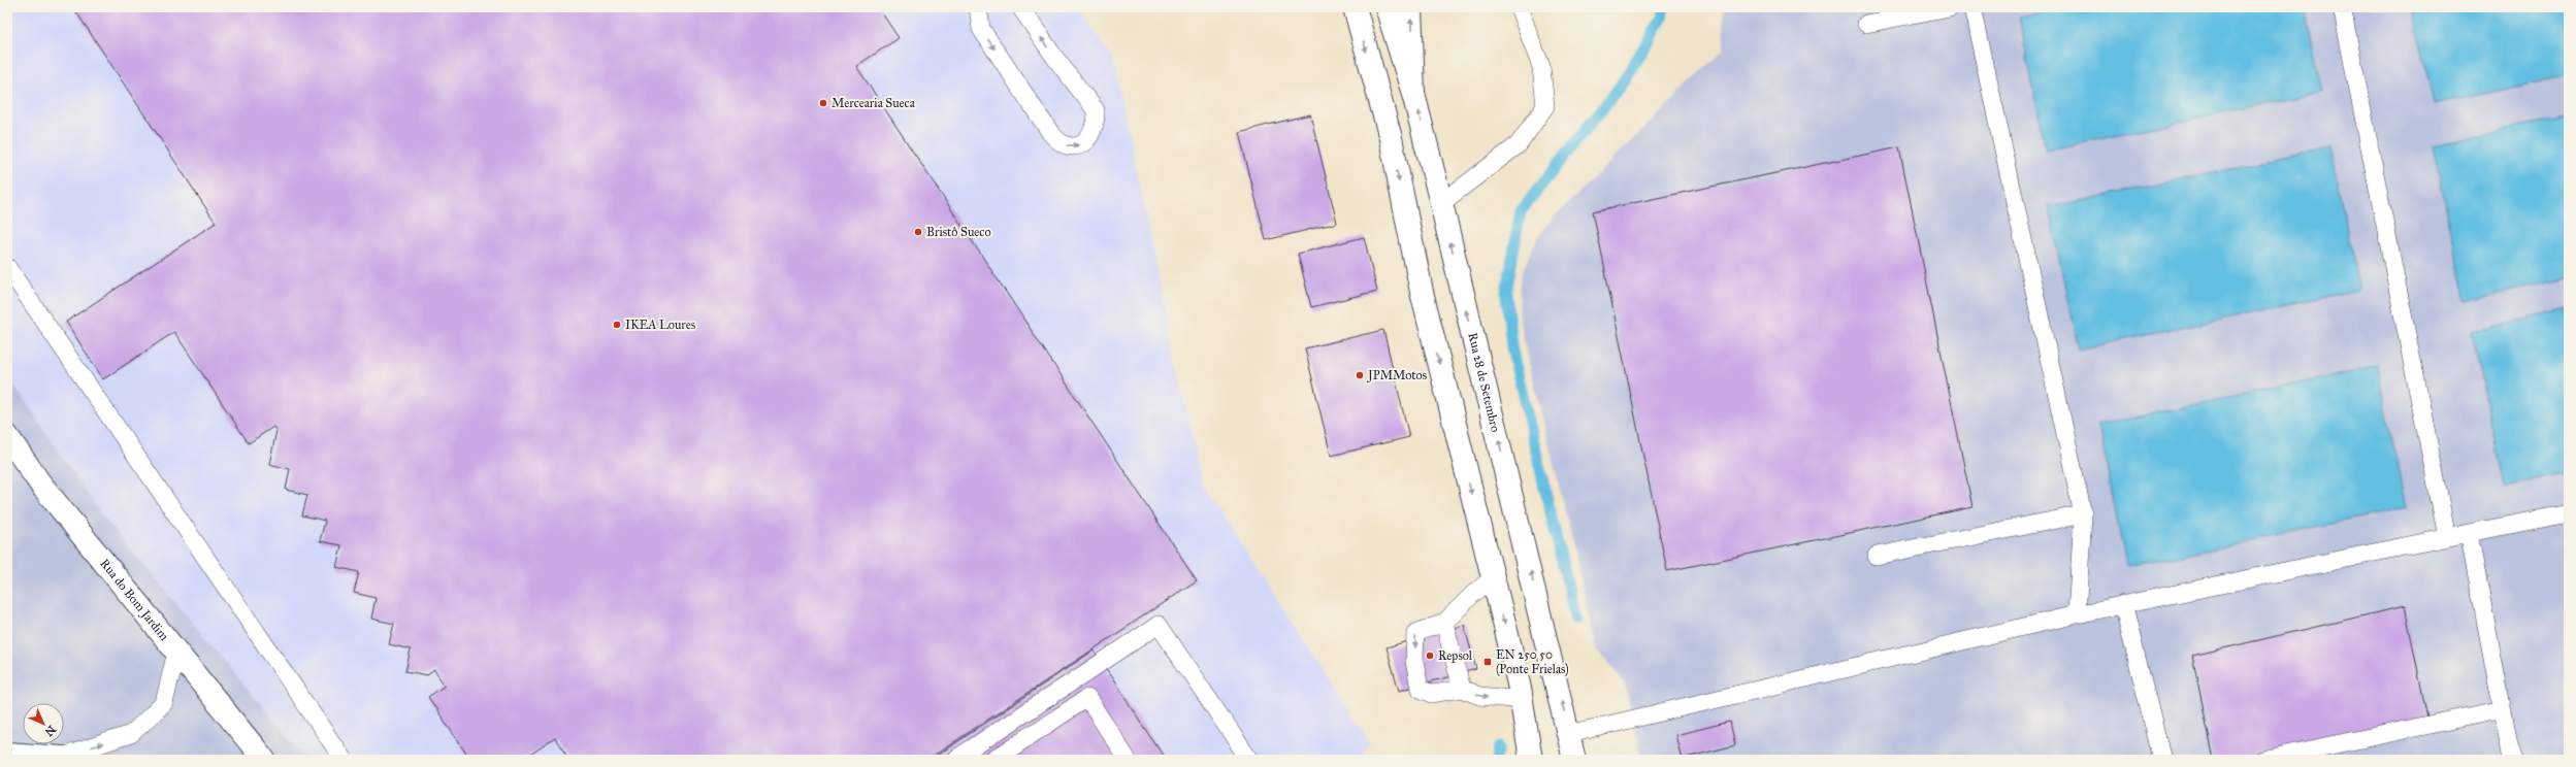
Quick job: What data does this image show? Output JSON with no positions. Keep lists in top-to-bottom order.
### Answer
{
  "streets": {
    "main road": ["Rua 28 de Setembro", "Rua do Bom Jardim"]
  },
  "places": {
    "other": [
      "Mercearia Sueca",
      "Bristô Sueco",
      "IKEA Loures",
      "JPMMotos",
      "Repsol"
    ],
    "transit": ["EN 250 50 (Ponte Frielas)"]
  },
  "north": "bottom right"
}
